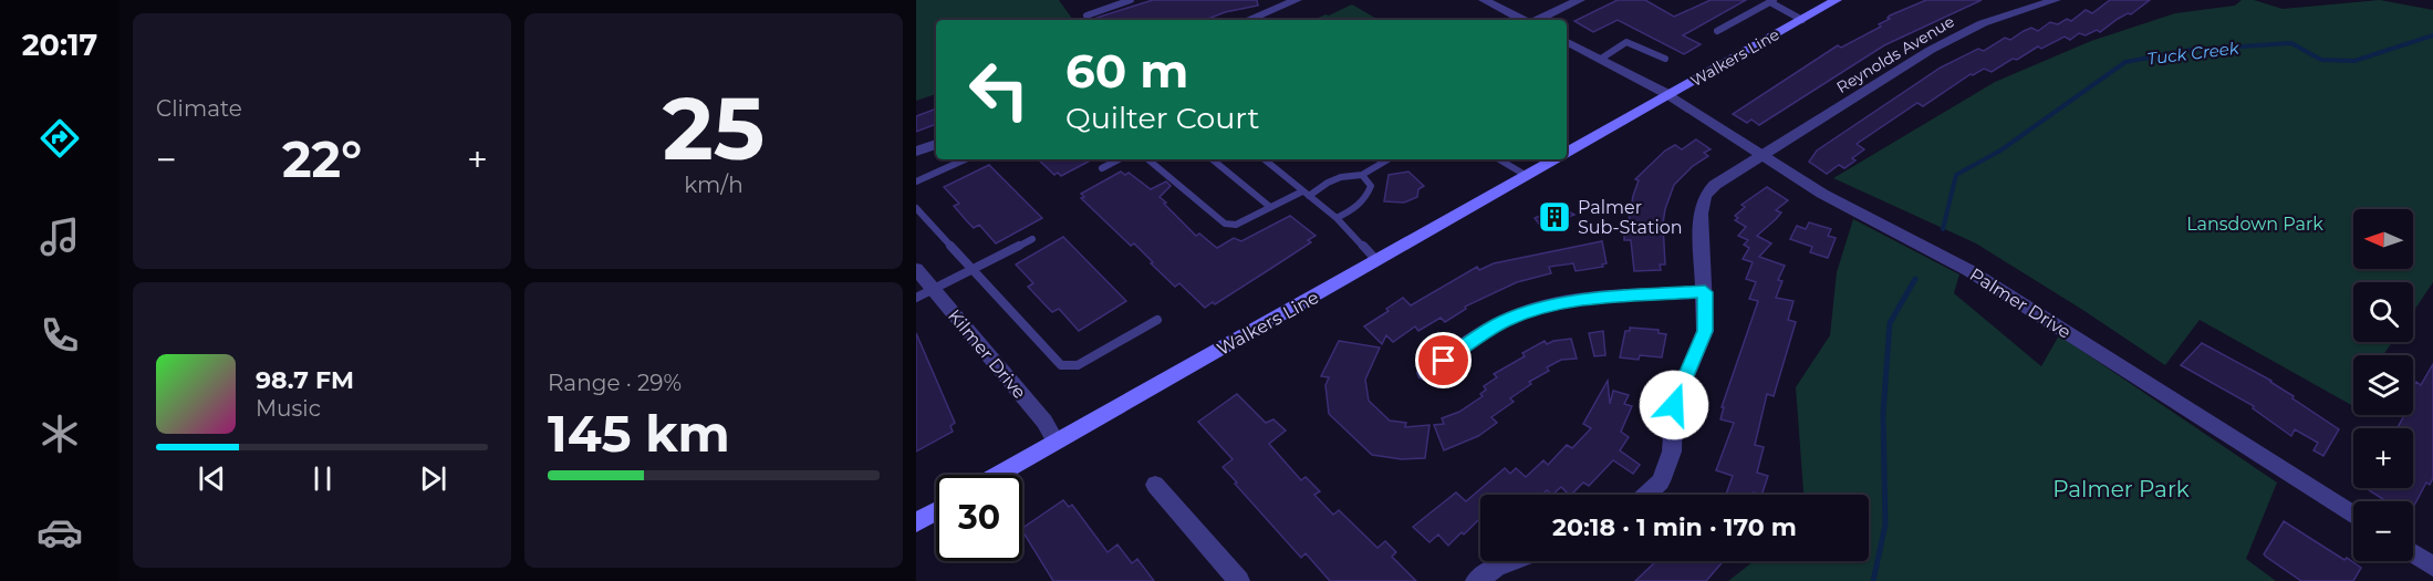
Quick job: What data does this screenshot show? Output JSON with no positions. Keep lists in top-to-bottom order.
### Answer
{
  "streets": {
    "main road": ["Walkers Line"],
    "street": ["Reynolds Avenue", "Palmer Drive", "Kilmer Drive"]
  },
  "crossings": [
    ["Reynolds Avenue", "Palmer Drive"],
    ["Walkers Line", "Palmer Drive"],
    ["Walkers Line", "Kilmer Drive"]
  ],
  "water": ["Tuck Creek"],
  "parks": ["Lansdown Park", "Palmer Park"],
  "places": {
    "building": ["Palmer Sub-Station"]
  },
  "north": "left",
  "page": {
    "tabs": "20:17",
    "tile": [
      "Climate",
      ["25", "km/h"],
      ["Range · 29%", "145 km"]
    ],
    "turn": ["60 m", "Quilter Court"],
    "heat": ["−", "22°", "+"],
    "map_buttons": ["+", "−"],
    "song": ["98.7 FM", "Music"],
    "limit": "30",
    "trip": "20:18 · 1 min · 170 m"
  }
}
